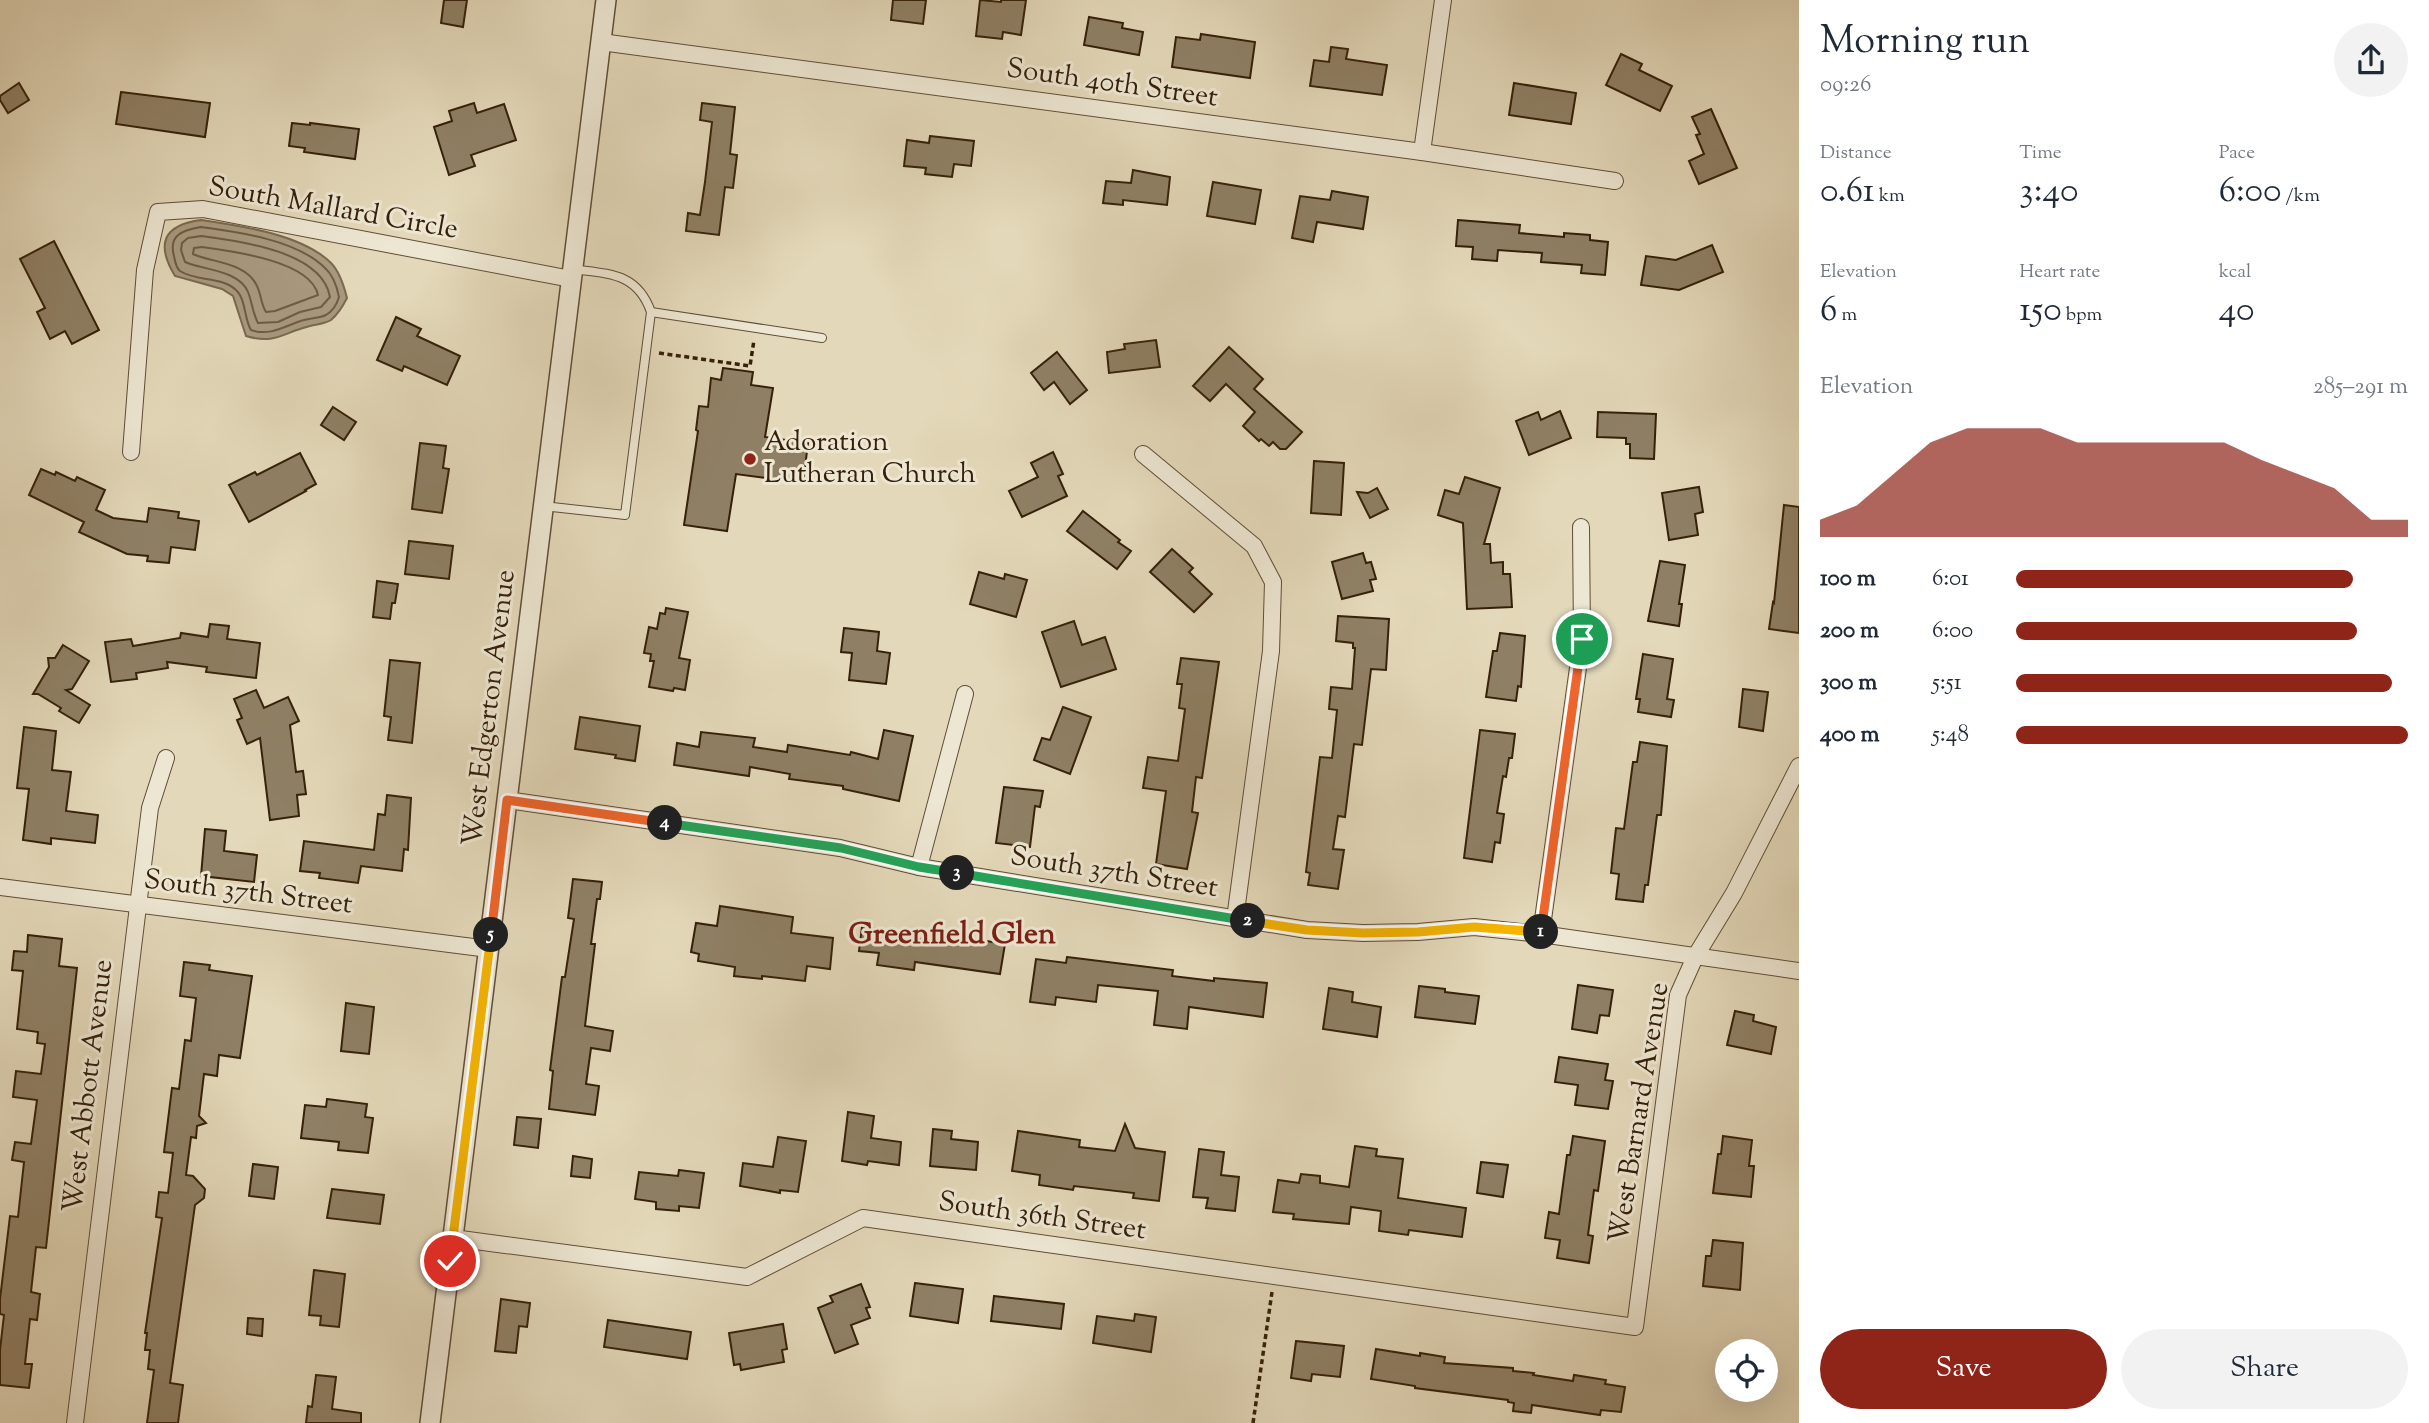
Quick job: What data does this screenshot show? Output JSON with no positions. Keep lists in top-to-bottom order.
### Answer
{
  "streets": {
    "street": [
      "South 40th Street",
      "South Mallard Circle",
      "West Edgerton Avenue",
      "South 37th Street",
      "West Abbott Avenue",
      "West Barnard Avenue",
      "South 36th Street"
    ]
  },
  "crossings": [
    ["South 40th Street", "West Edgerton Avenue"],
    ["South Mallard Circle", "West Edgerton Avenue"],
    ["West Edgerton Avenue", "South 37th Street"],
    ["West Edgerton Avenue", "South 36th Street"],
    ["South 37th Street", "West Abbott Avenue"],
    ["South 37th Street", "West Barnard Avenue"],
    ["West Barnard Avenue", "South 36th Street"]
  ],
  "districts": ["Greenfield Glen"],
  "places": ["Adoration Lutheran Church"],
  "page": {
    "heading": ["Morning run", "09:26"],
    "stats": [
      ["Distance", "0.61 km"],
      ["Time", "3:40"],
      ["Pace", "6:00 /km"],
      ["Elevation", "6 m"],
      ["Heart rate", "150 bpm"],
      ["kcal", "40"]
    ],
    "chart": ["Elevation", "285–291 m"],
    "list": [
      {
        "name": "100 m",
        "note": "6:01"
      },
      {
        "name": "200 m",
        "note": "6:00"
      },
      {
        "name": "300 m",
        "note": "5:51"
      },
      {
        "name": "400 m",
        "note": "5:48"
      }
    ],
    "pins": [
      "4",
      "3",
      "2",
      "1",
      "5"
    ],
    "buttons": ["Save", "Share"]
  }
}
